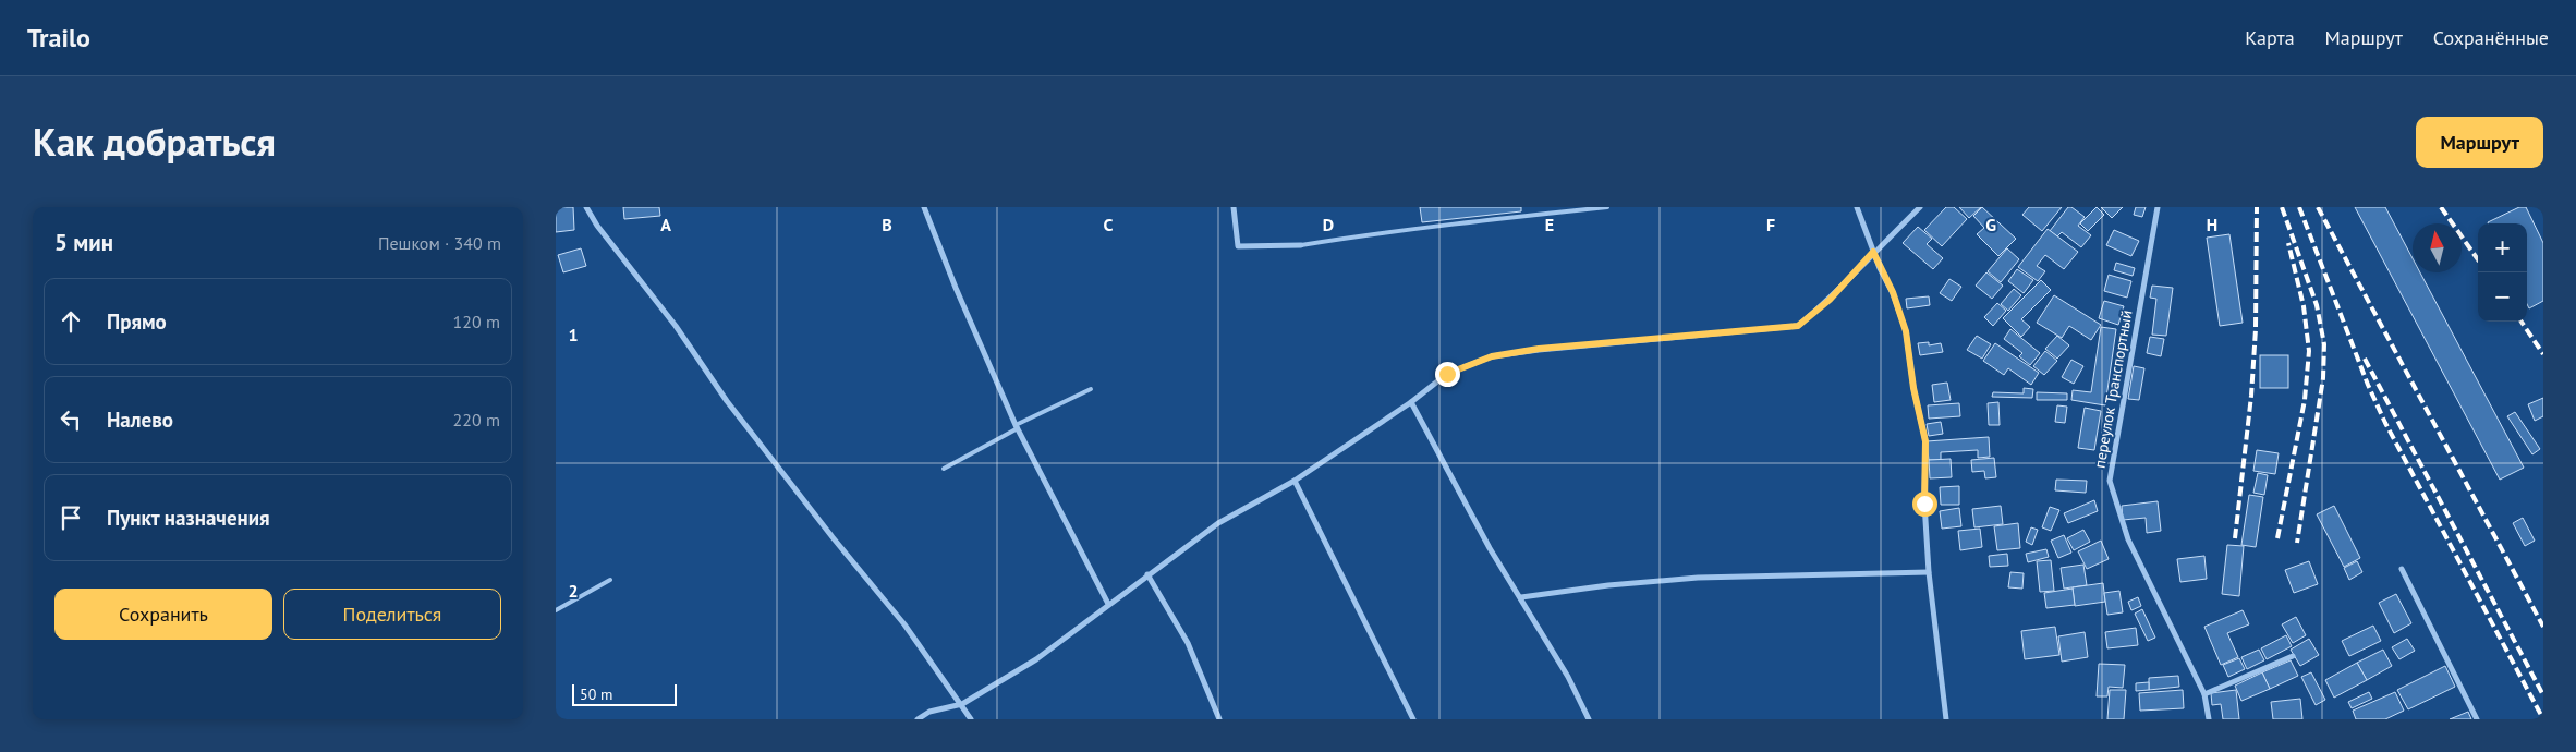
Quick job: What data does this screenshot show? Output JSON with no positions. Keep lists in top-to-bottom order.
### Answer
{
  "streets": {
    "street": ["переулок Транспортный"]
  },
  "scale_bar": "50 m",
  "north": "top",
  "page": {
    "header": "Trailo",
    "nav": ["Карта", "Маршрут", "Сохранённые"],
    "title": "Как добраться",
    "buttons": [
      "Маршрут",
      ["Сохранить", "Поделиться"]
    ],
    "heading": ["5 мин", "Пешком · 340 m"],
    "map_buttons": ["+", "−"],
    "list": [
      ["Прямо", "120 m"],
      ["Налево", "220 m"],
      "Пункт назначения"
    ],
    "scale": "50 m"
  },
  "grid": {
    "columns": [
      "A",
      "B",
      "C",
      "D",
      "E",
      "F",
      "G",
      "H"
    ],
    "rows": ["1", "2"]
  }
}
